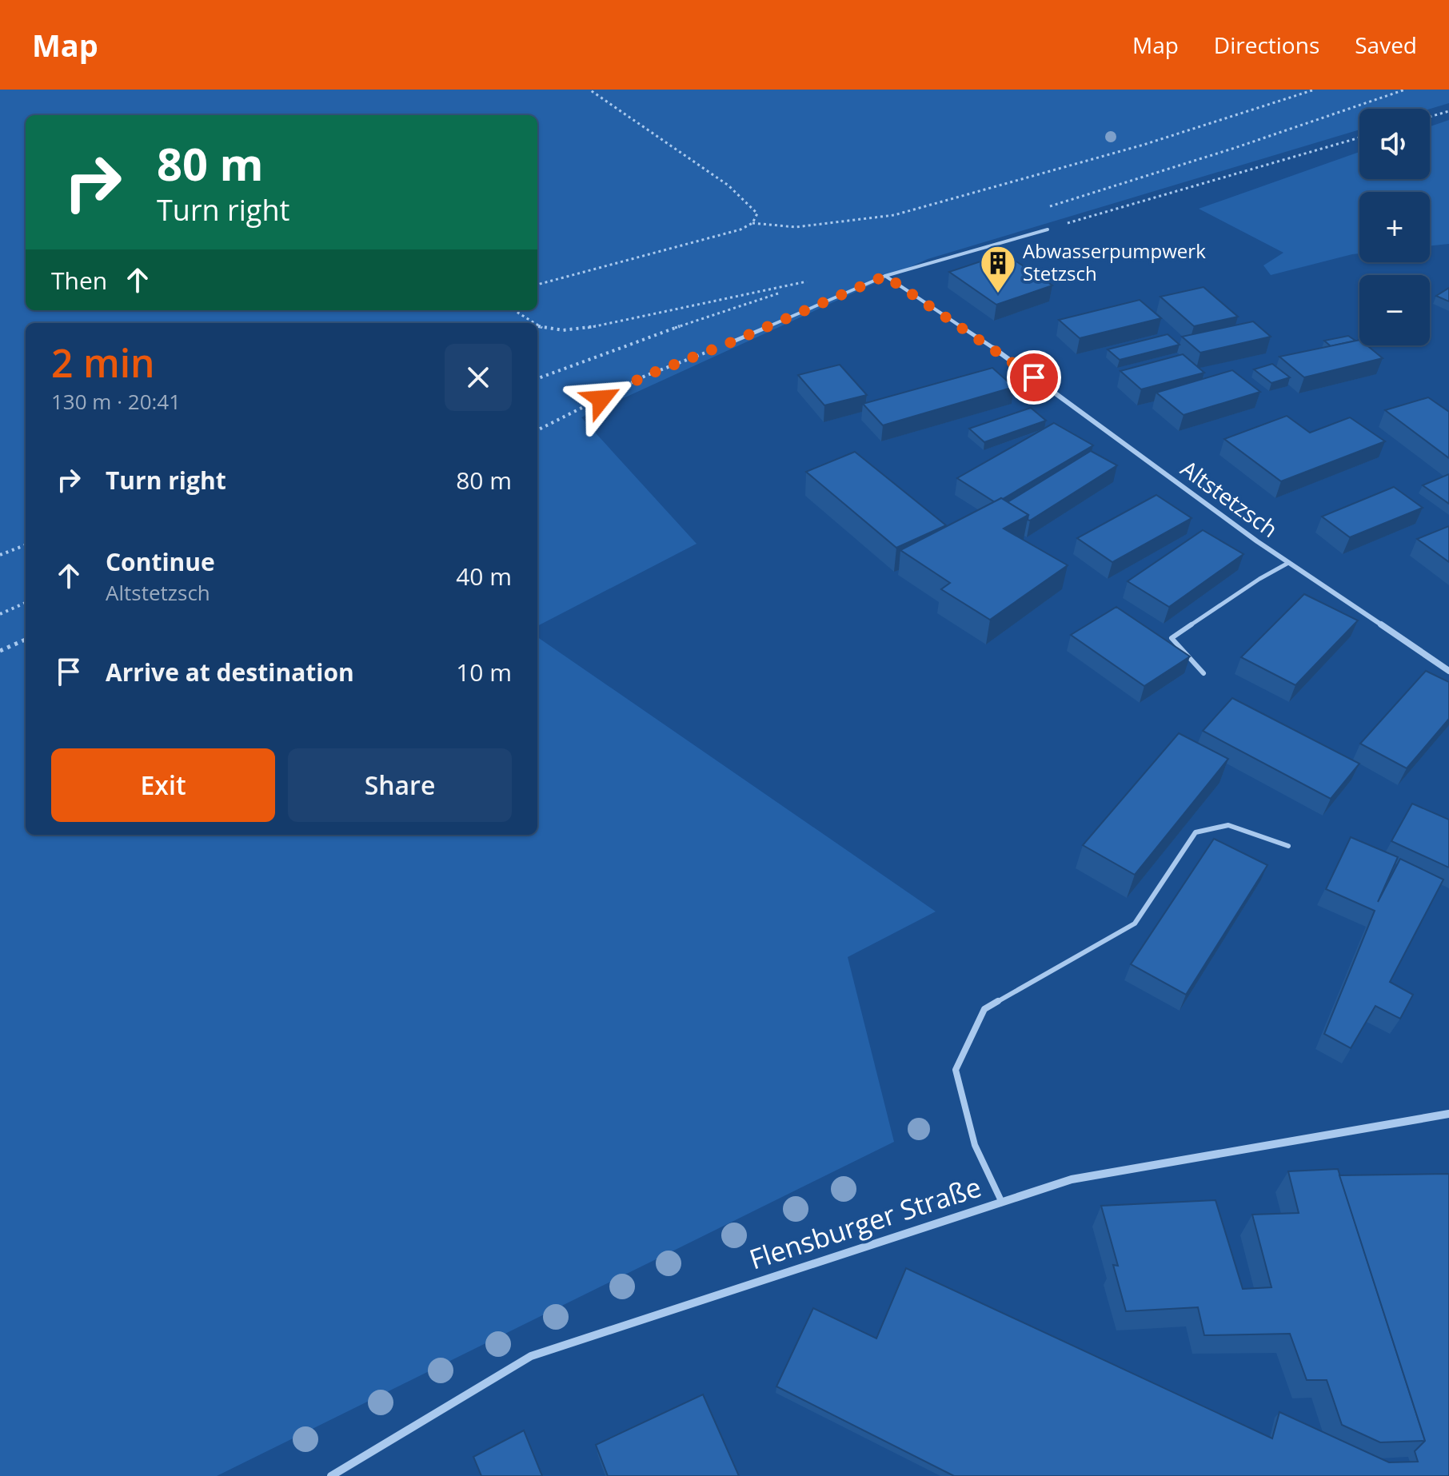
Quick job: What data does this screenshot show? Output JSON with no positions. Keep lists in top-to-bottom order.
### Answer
{
  "streets": {
    "street": ["Altstetzsch", "Flensburger Straße"]
  },
  "places": {
    "building": ["Abwasserpumpwerk Stetzsch"]
  },
  "page": {
    "header": "Map",
    "nav": ["Map", "Directions", "Saved"],
    "map_buttons": ["+", "−"],
    "turn": ["80 m", "Turn right"],
    "then": "Then",
    "heading": ["2 min", "130 m · 20:41"],
    "list": [
      {
        "name": "Turn right",
        "value": "80 m"
      },
      {
        "name": "Continue",
        "note": "Altstetzsch",
        "value": "40 m"
      },
      {
        "name": "Arrive at destination",
        "value": "10 m"
      }
    ],
    "buttons": ["Exit", "Share"]
  }
}
